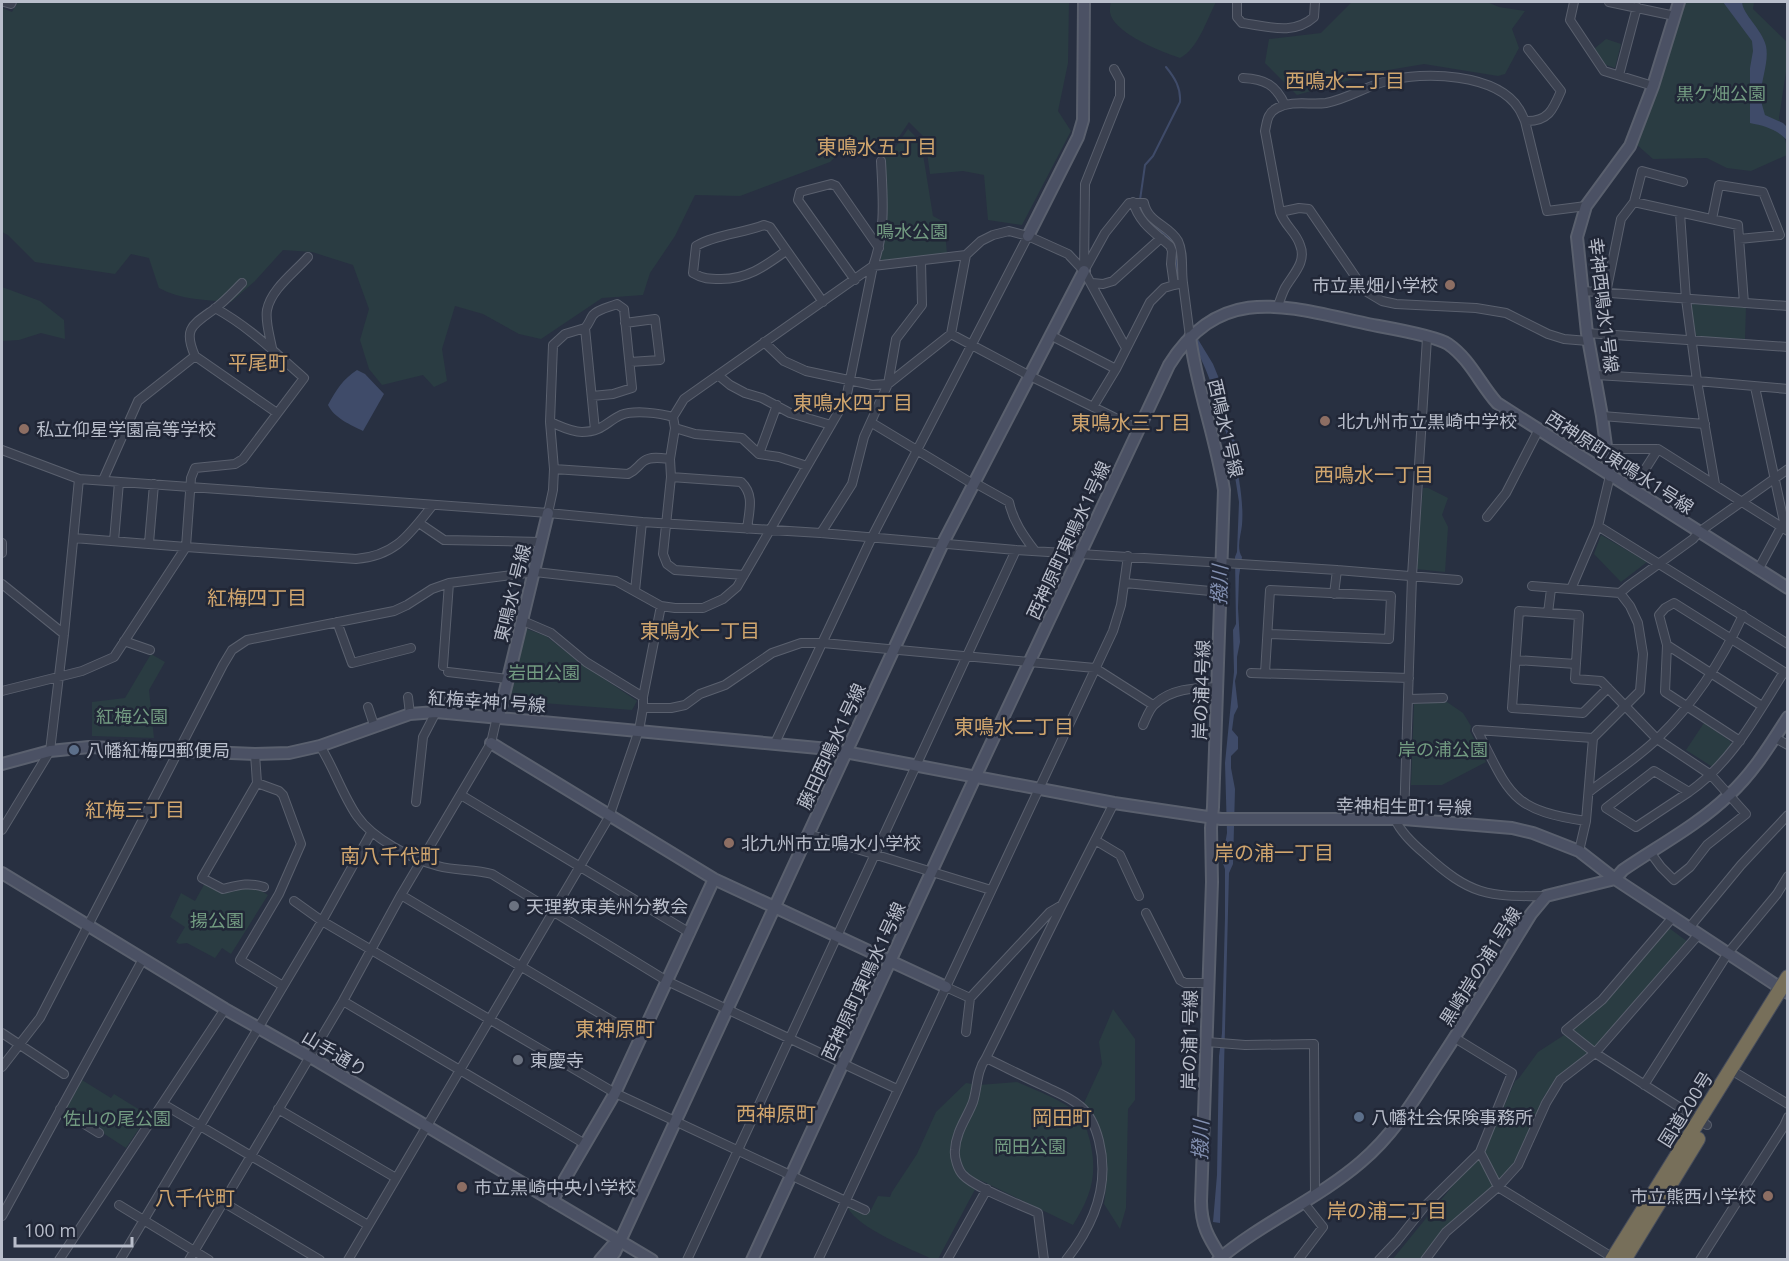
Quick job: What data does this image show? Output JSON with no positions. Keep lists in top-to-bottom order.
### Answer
{
  "streets": {
    "highway": ["国道200号"],
    "street": [
      "幸神西鳴水1号線",
      "西鳴水1号線",
      "西神原町東鳴水1号線",
      "東鳴水1号線",
      "岸の浦4号線",
      "紅梅幸神1号線",
      "藤田西鳴水1号線",
      "幸神相生町1号線",
      "黒崎岸の浦1号線",
      "岸の浦1号線",
      "山手通り"
    ]
  },
  "crossings": [
    ["幸神西鳴水1号線", "西神原町東鳴水1号線"],
    ["西鳴水1号線", "西神原町東鳴水1号線"],
    ["西鳴水1号線", "岸の浦4号線"],
    ["西神原町東鳴水1号線", "紅梅幸神1号線"],
    ["西神原町東鳴水1号線", "幸神相生町1号線"],
    ["東鳴水1号線", "紅梅幸神1号線"],
    ["岸の浦4号線", "幸神相生町1号線"],
    ["岸の浦4号線", "岸の浦1号線"],
    ["紅梅幸神1号線", "藤田西鳴水1号線"],
    ["紅梅幸神1号線", "幸神相生町1号線"],
    ["藤田西鳴水1号線", "山手通り"],
    ["幸神相生町1号線", "岸の浦1号線"],
    ["幸神相生町1号線", "国道200号"],
    ["黒崎岸の浦1号線", "岸の浦1号線"]
  ],
  "districts": [
    "西鳴水二丁目",
    "東鳴水五丁目",
    "平尾町",
    "東鳴水四丁目",
    "東鳴水三丁目",
    "西鳴水一丁目",
    "紅梅四丁目",
    "東鳴水一丁目",
    "東鳴水二丁目",
    "紅梅三丁目",
    "岸の浦一丁目",
    "南八千代町",
    "東神原町",
    "西神原町",
    "岡田町",
    "八千代町",
    "岸の浦二丁目"
  ],
  "water": ["撥川"],
  "parks": [
    "黒ケ畑公園",
    "鳴水公園",
    "岩田公園",
    "紅梅公園",
    "岸の浦公園",
    "揚公園",
    "佐山の尾公園",
    "岡田公園"
  ],
  "places": [
    "市立黒畑小学校",
    "北九州市立黒崎中学校",
    "私立仰星学園高等学校",
    "八幡紅梅四郵便局",
    "北九州市立鳴水小学校",
    "天理教東美州分教会",
    "東慶寺",
    "八幡社会保険事務所",
    "市立黒崎中央小学校",
    "市立熊西小学校"
  ],
  "scale_bar": "100 m"
}
